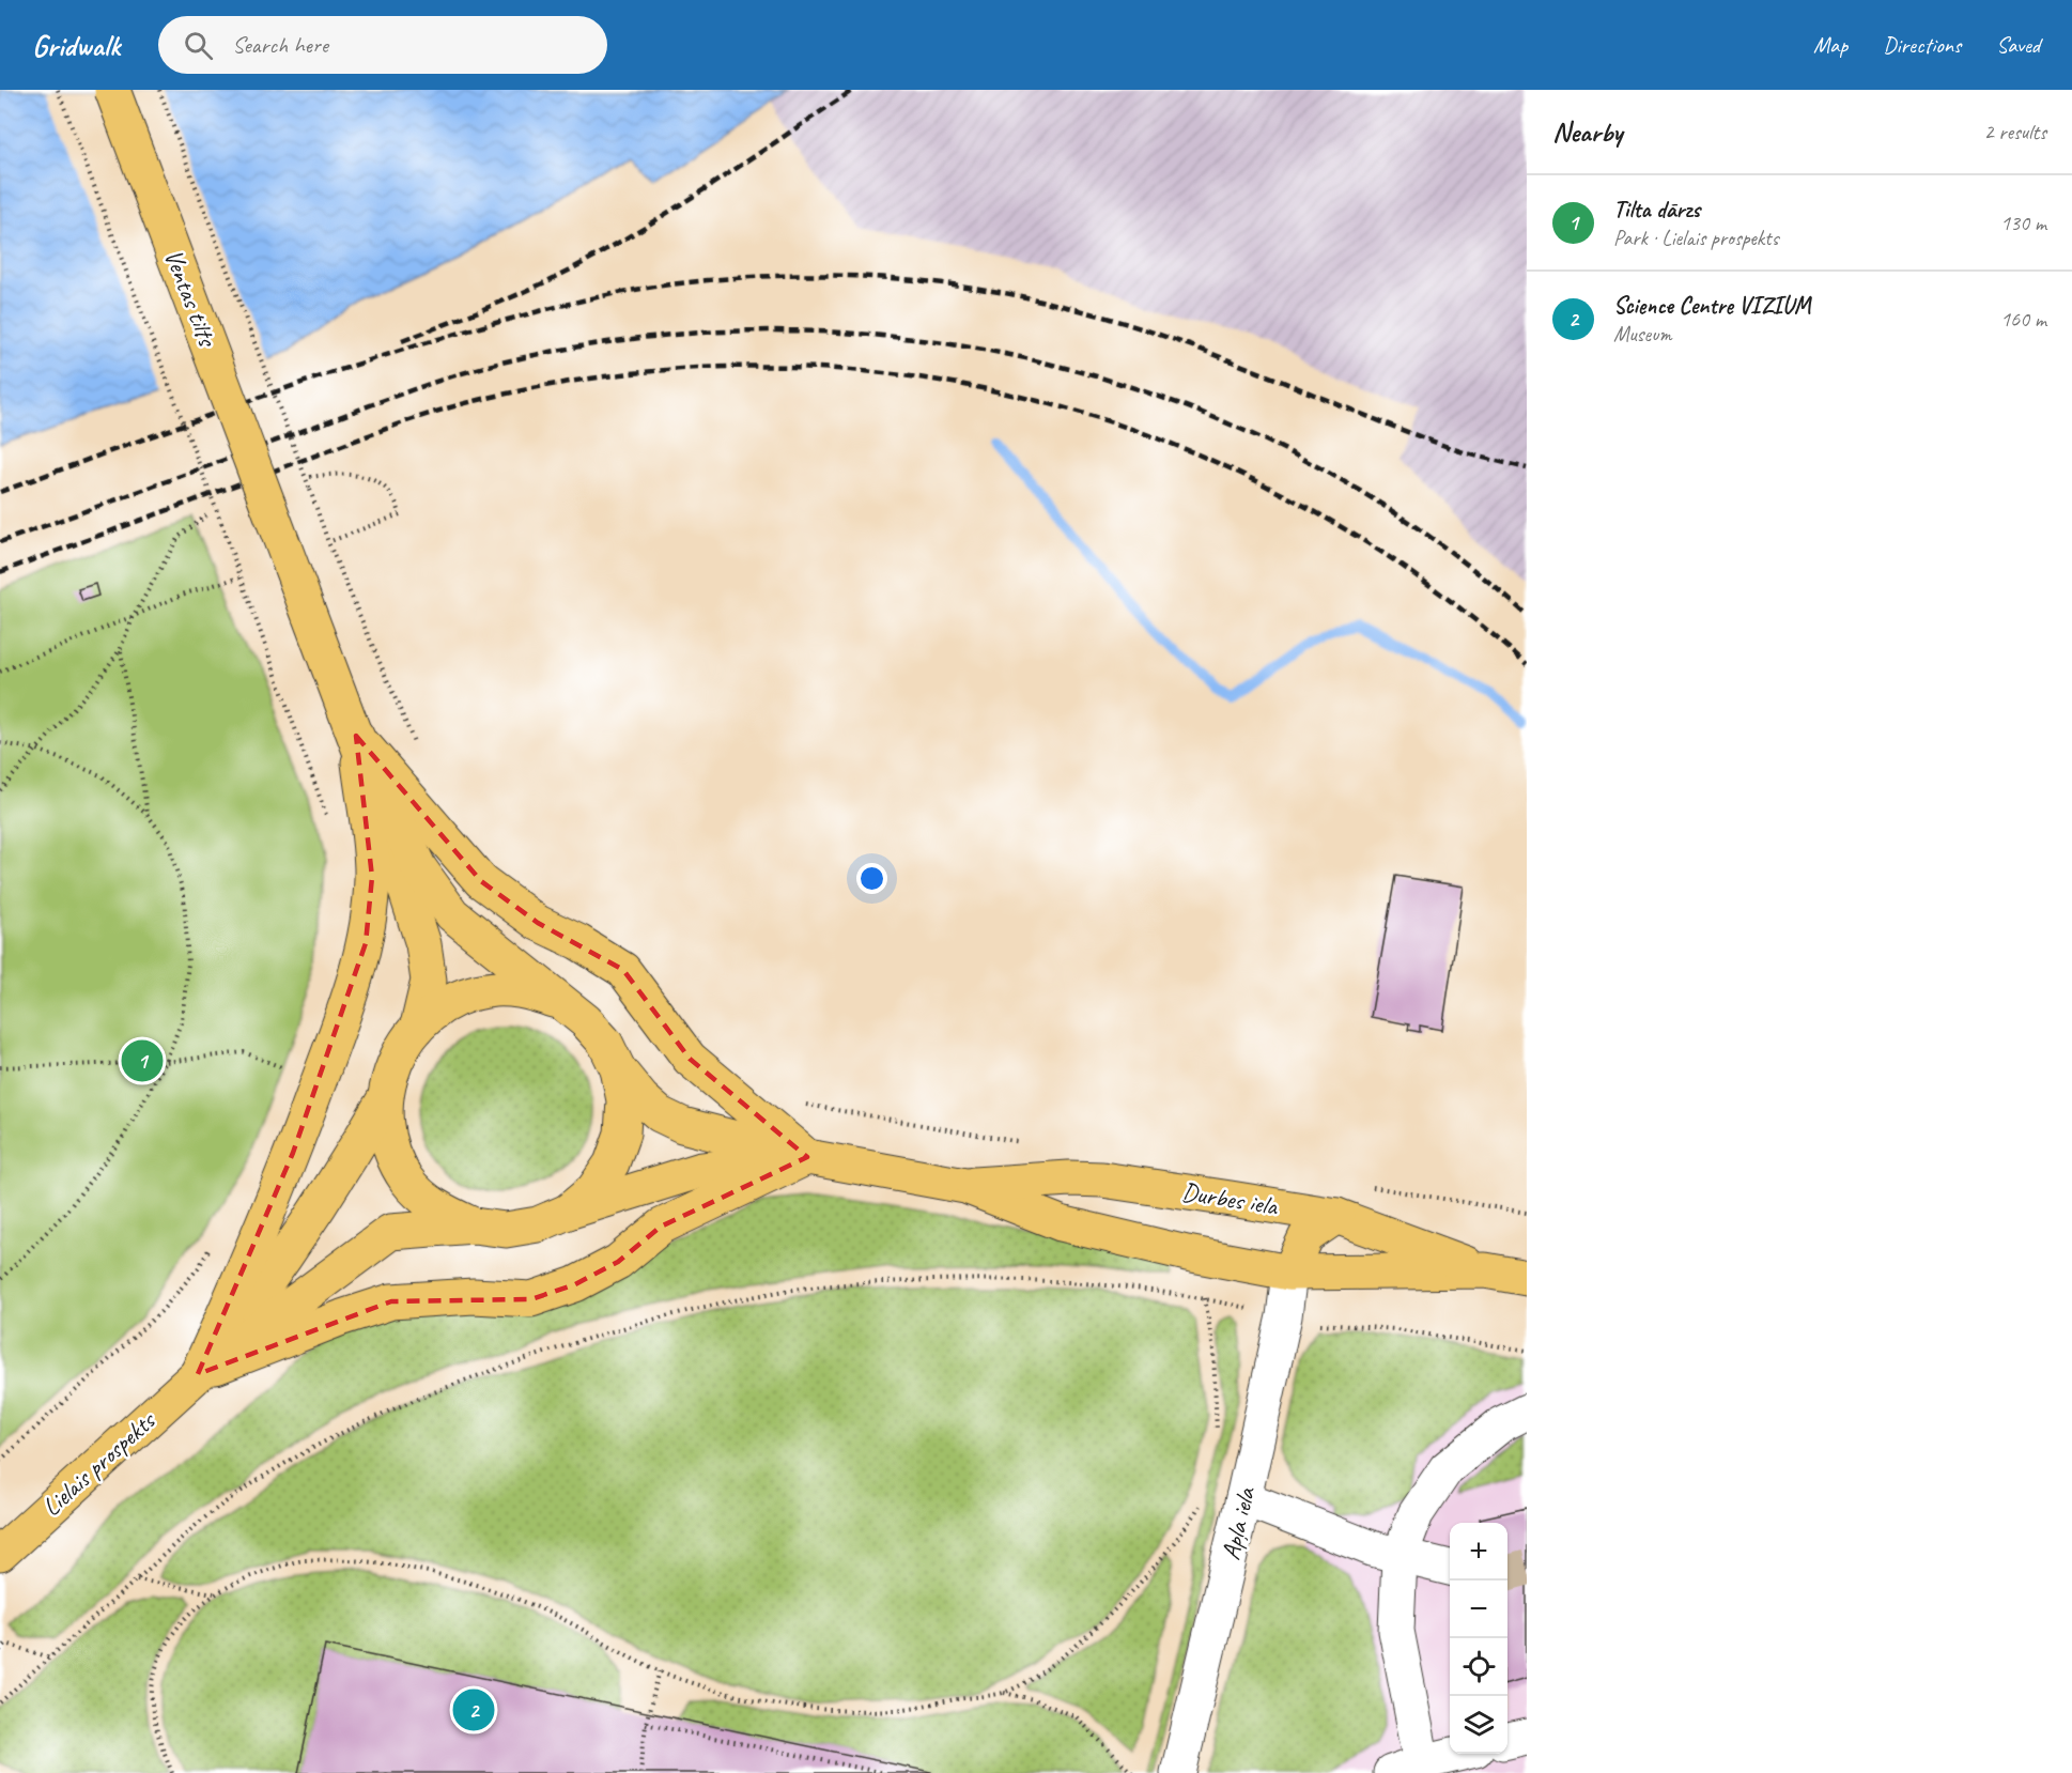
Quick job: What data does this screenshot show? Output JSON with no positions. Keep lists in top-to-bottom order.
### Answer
{
  "streets": {
    "main road": ["Ventas tilts", "Durbes iela", "Lielais prospekts"],
    "street": ["Apļa iela"]
  },
  "crossings": [
    ["Durbes iela", "Apļa iela"]
  ],
  "page": {
    "header": "Gridwalk",
    "search": "Search here",
    "nav": ["Map", "Directions", "Saved"],
    "heading": ["Nearby", "2 results"],
    "list": [
      {
        "mark": "1",
        "name": "Tilta dārzs",
        "note": "Park · Lielais prospekts",
        "value": "130 m"
      },
      {
        "mark": "2",
        "name": "Science Centre VIZIUM",
        "note": "Museum",
        "value": "160 m"
      }
    ],
    "pins": ["1", "2"],
    "map_buttons": ["+", "−"]
  }
}
